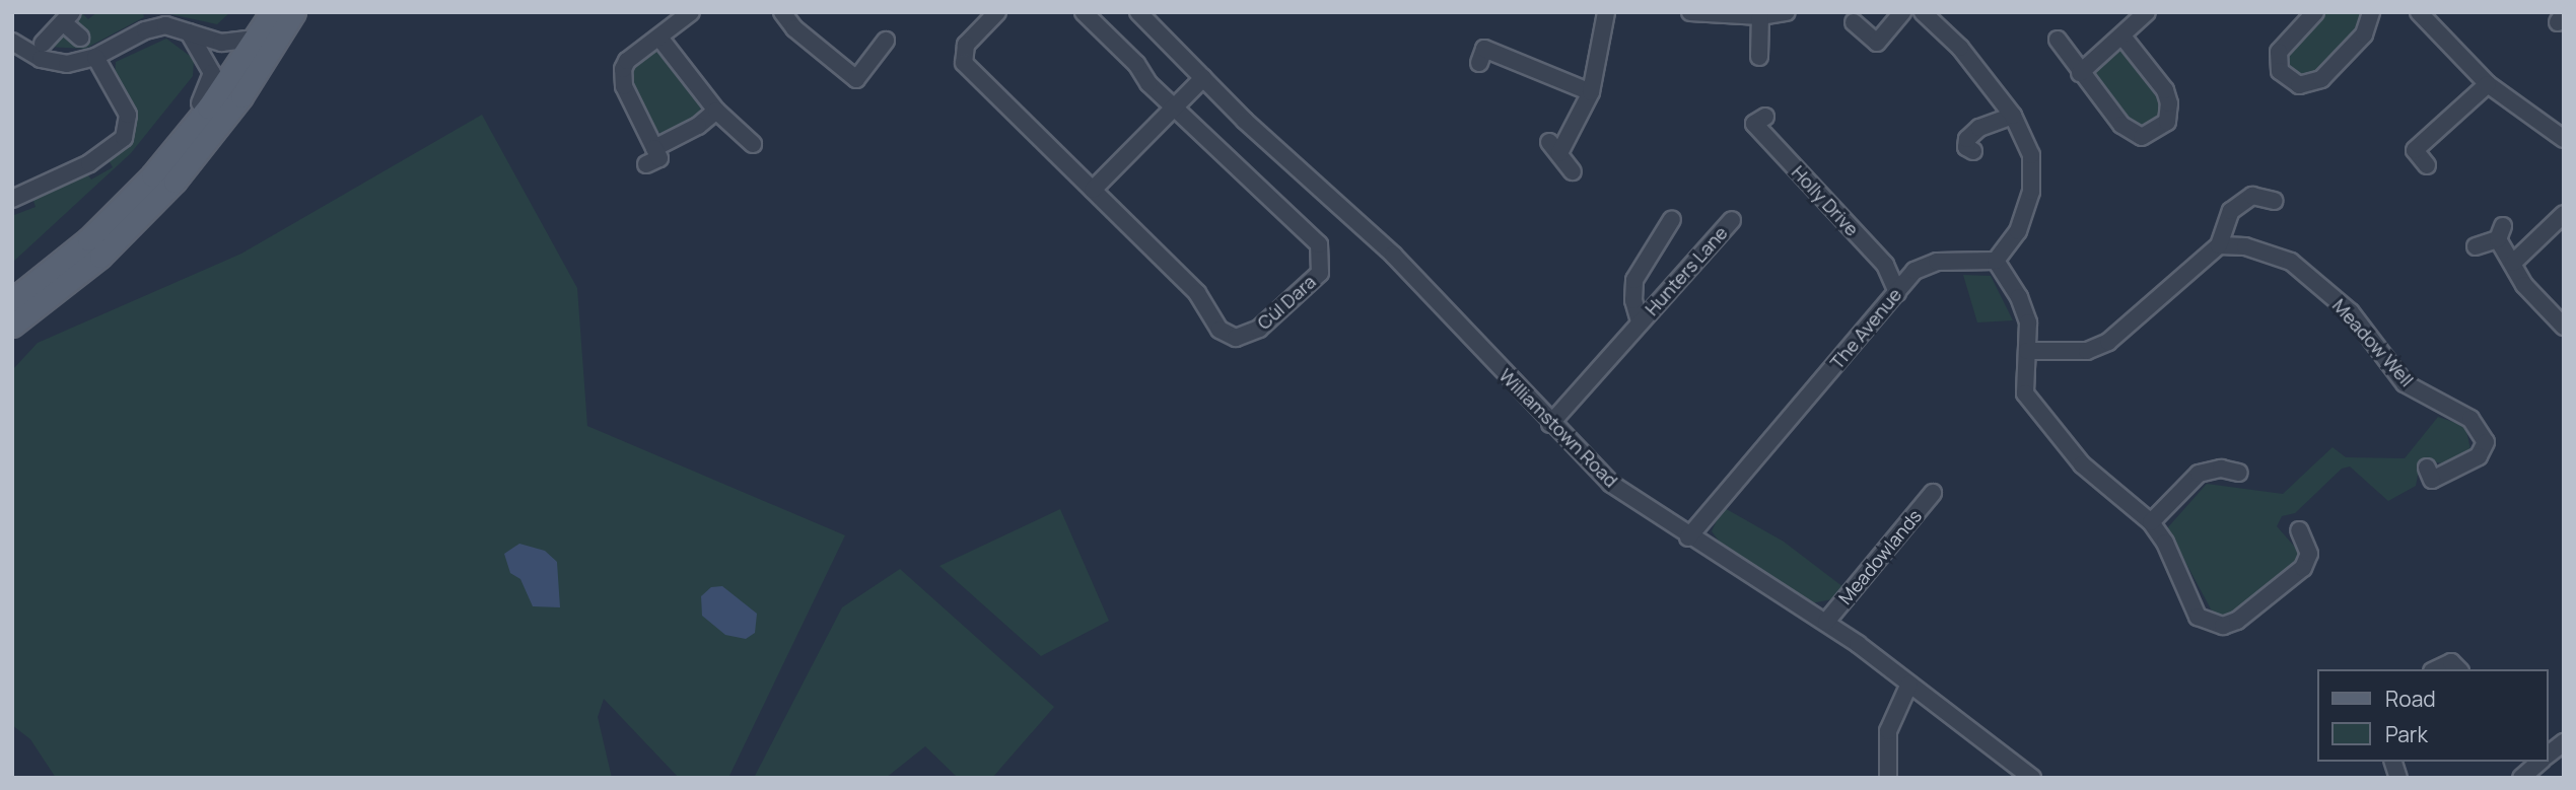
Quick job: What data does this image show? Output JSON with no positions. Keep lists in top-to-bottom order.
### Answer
{
  "streets": {
    "street": [
      "Holly Drive",
      "Hunters Lane",
      "Cúl Dara",
      "The Avenue",
      "Meadow Well",
      "Williamstown Road",
      "Meadowlands"
    ]
  },
  "crossings": [
    ["Holly Drive", "The Avenue"],
    ["Hunters Lane", "Williamstown Road"],
    ["The Avenue", "Williamstown Road"],
    ["Williamstown Road", "Meadowlands"]
  ],
  "legend": ["Road", "Park"]
}
